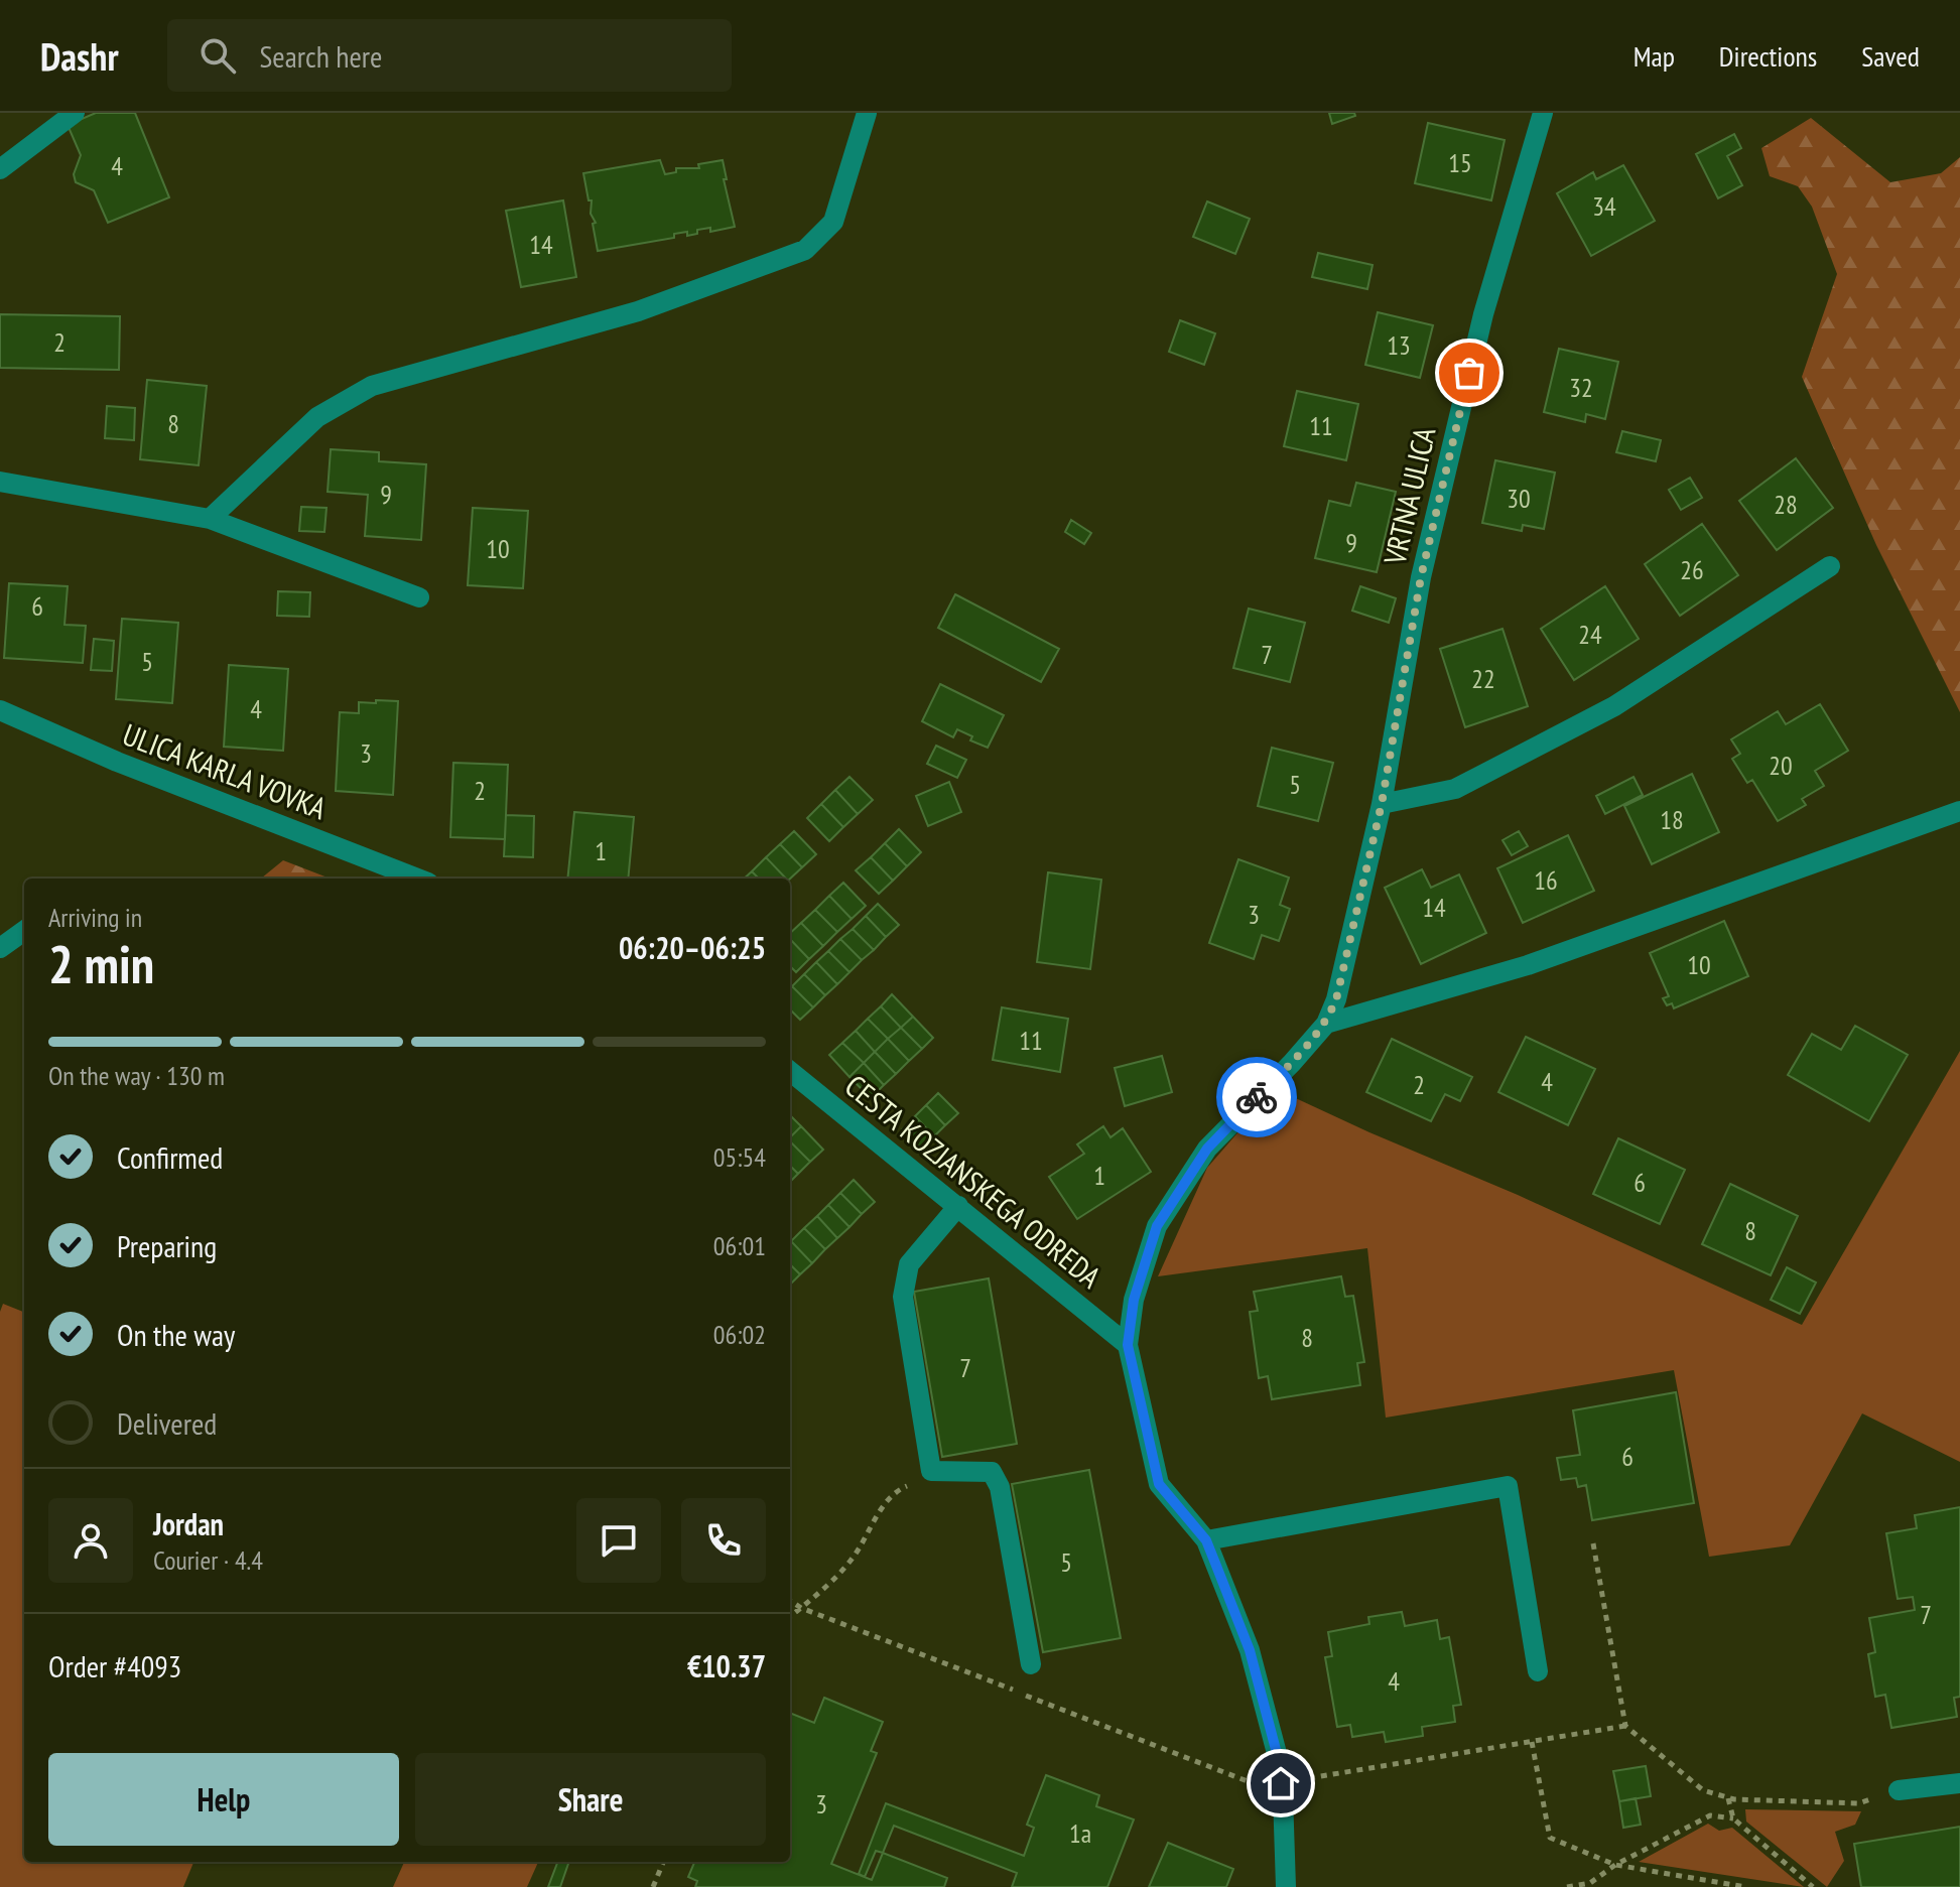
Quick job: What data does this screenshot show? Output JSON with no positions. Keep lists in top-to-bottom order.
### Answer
{
  "streets": {
    "street": ["VRTNA ULICA", "ULICA KARLA VOVKA", "CESTA KOZJANSKEGA ODREDA"]
  },
  "crossings": [
    ["VRTNA ULICA", "CESTA KOZJANSKEGA ODREDA"]
  ],
  "house_numbers": [
    "15",
    "4",
    "34",
    "14",
    "2",
    "13",
    "32",
    "8",
    "11",
    "9",
    "30",
    "28",
    "9",
    "10",
    "26",
    "6",
    "24",
    "7",
    "5",
    "22",
    "4",
    "3",
    "20",
    "5",
    "2",
    "18",
    "1",
    "16",
    "14",
    "3",
    "10",
    "11",
    "4",
    "2",
    "1",
    "6",
    "8",
    "8",
    "7",
    "6",
    "5",
    "7",
    "4",
    "3",
    "1a"
  ],
  "page": {
    "header": "Dashr",
    "search": "Search here",
    "nav": ["Map", "Directions", "Saved"],
    "heading": ["2 min", "Arriving in", "06:20–06:25"],
    "panel": [
      "Jordan",
      "Courier · 4.4",
      "Order #4093",
      "€10.37"
    ],
    "bar": "On the way · 130 m",
    "list": [
      ["Confirmed", "05:54"],
      ["Preparing", "06:01"],
      ["On the way", "06:02"],
      "Delivered"
    ],
    "buttons": ["Help", "Share"]
  }
}
